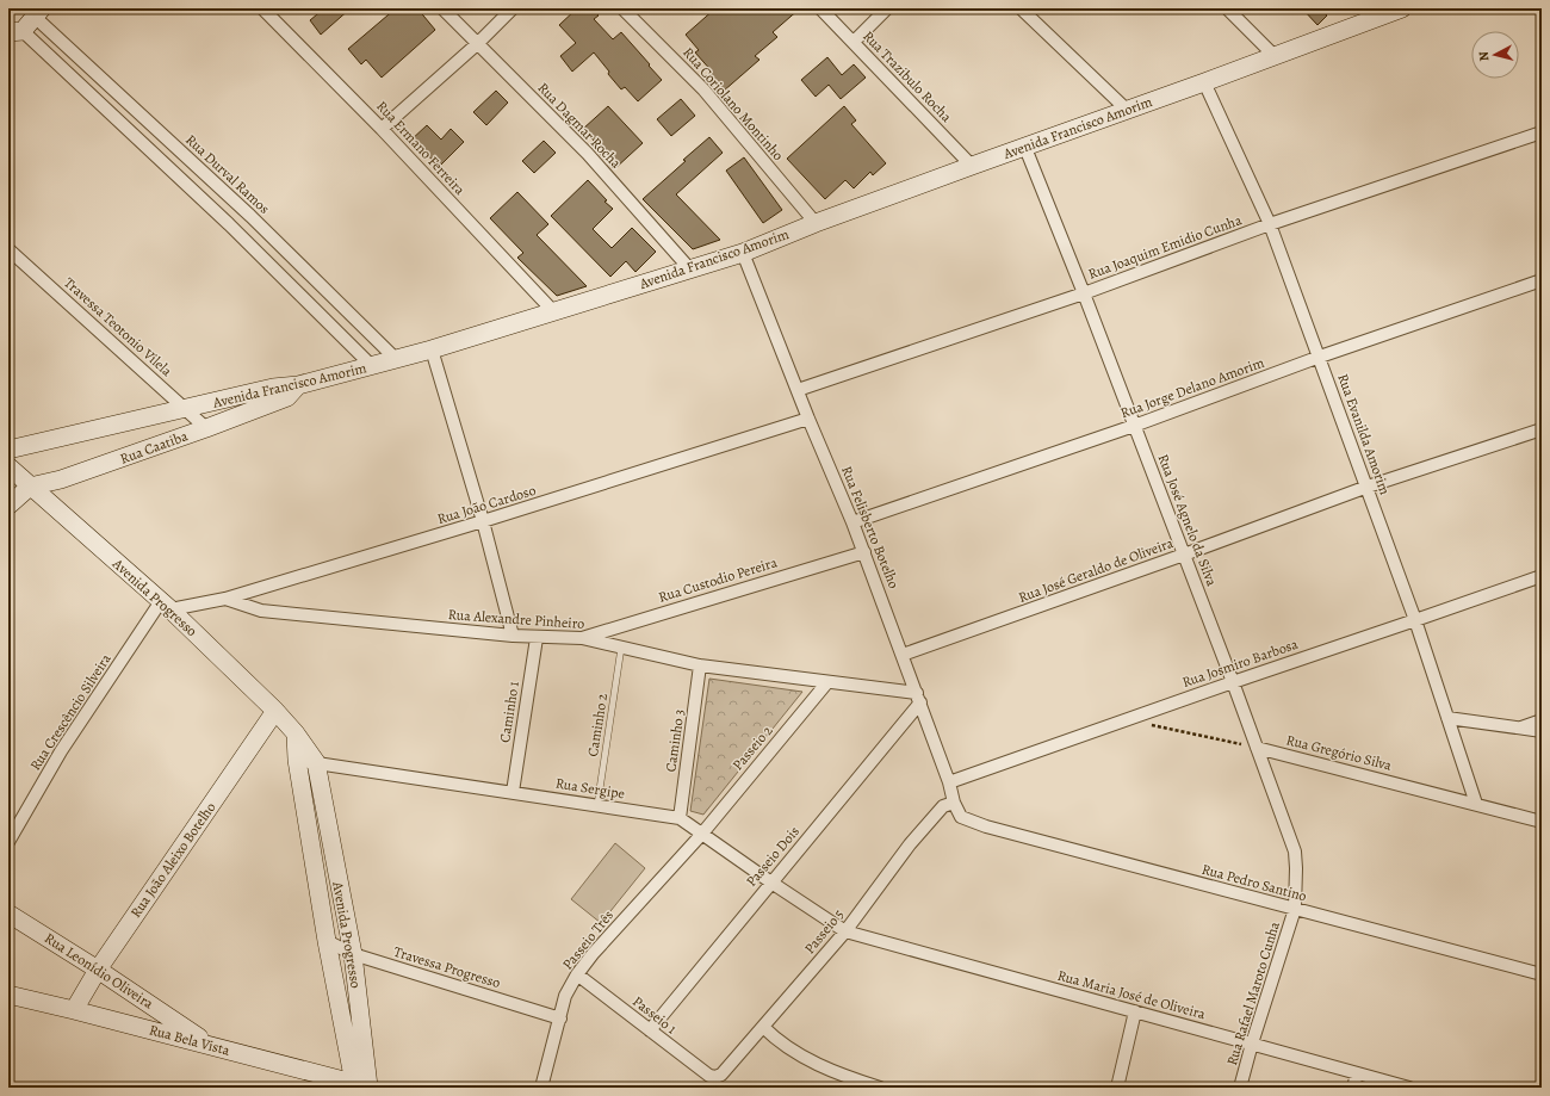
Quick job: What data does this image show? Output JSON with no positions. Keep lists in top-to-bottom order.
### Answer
{
  "streets": {
    "street": [
      "Rua Trazibulo Rocha",
      "Rua Coriolano Montinho",
      "Rua Dagmar Rocha",
      "Avenida Francisco Amorim",
      "Rua Ermano Ferreira",
      "Rua Durval Ramos",
      "Rua Joaquim Emidio Cunha",
      "Travessa Teotonio Vilela",
      "Rua Jorge Delano Amorim",
      "Rua Evanilda Amorim",
      "Rua Caatiba",
      "Rua João Cardoso",
      "Rua José Agnelo da Silva",
      "Rua Felisberto Botelho",
      "Rua José Geraldo de Oliveira",
      "Rua Custodio Pereira",
      "Avenida Progresso",
      "Rua Alexandre Pinheiro",
      "Rua Josmiro Barbosa",
      "Rua Crescêncio Silveira",
      "Caminho 1",
      "Caminho 3",
      "Passeio 2",
      "Rua Gregório Silva",
      "Rua Sergipe",
      "Passeio Dois",
      "Rua João Aleixo Botelho",
      "Rua Pedro Santino",
      "Passeio 5",
      "Passeio Três",
      "Travessa Progresso",
      "Rua Leonídio Oliveira",
      "Rua Rafael Maroto Cunha",
      "Rua Maria José de Oliveira",
      "Passeio 1",
      "Rua Bela Vista"
    ],
    "lane": ["Caminho 2"]
  },
  "crossings": [
    ["Rua Trazibulo Rocha", "Avenida Francisco Amorim"],
    ["Rua Coriolano Montinho", "Avenida Francisco Amorim"],
    ["Rua Dagmar Rocha", "Avenida Francisco Amorim"],
    ["Avenida Francisco Amorim", "Rua Ermano Ferreira"],
    ["Avenida Francisco Amorim", "Rua Durval Ramos"],
    ["Avenida Francisco Amorim", "Travessa Teotonio Vilela"],
    ["Avenida Francisco Amorim", "Rua Evanilda Amorim"],
    ["Avenida Francisco Amorim", "Rua Caatiba"],
    ["Avenida Francisco Amorim", "Rua José Agnelo da Silva"],
    ["Avenida Francisco Amorim", "Rua Felisberto Botelho"],
    ["Rua Joaquim Emidio Cunha", "Rua Evanilda Amorim"],
    ["Rua Joaquim Emidio Cunha", "Rua José Agnelo da Silva"],
    ["Rua Joaquim Emidio Cunha", "Rua Felisberto Botelho"],
    ["Travessa Teotonio Vilela", "Rua Caatiba"],
    ["Rua Jorge Delano Amorim", "Rua Evanilda Amorim"],
    ["Rua Jorge Delano Amorim", "Rua José Agnelo da Silva"],
    ["Rua Jorge Delano Amorim", "Rua Felisberto Botelho"],
    ["Rua Evanilda Amorim", "Rua José Geraldo de Oliveira"],
    ["Rua Evanilda Amorim", "Rua Josmiro Barbosa"],
    ["Rua Evanilda Amorim", "Rua Gregório Silva"],
    ["Rua Caatiba", "Avenida Progresso"],
    ["Rua João Cardoso", "Rua Felisberto Botelho"],
    ["Rua João Cardoso", "Avenida Progresso"],
    ["Rua João Cardoso", "Rua Alexandre Pinheiro"],
    ["Rua João Cardoso", "Rua Crescêncio Silveira"],
    ["Rua José Agnelo da Silva", "Rua José Geraldo de Oliveira"],
    ["Rua José Agnelo da Silva", "Rua Josmiro Barbosa"],
    ["Rua José Agnelo da Silva", "Rua Gregório Silva"],
    ["Rua José Agnelo da Silva", "Rua Pedro Santino"],
    ["Rua José Agnelo da Silva", "Rua Rafael Maroto Cunha"],
    ["Rua Felisberto Botelho", "Rua José Geraldo de Oliveira"],
    ["Rua Felisberto Botelho", "Rua Custodio Pereira"],
    ["Rua Felisberto Botelho", "Rua Alexandre Pinheiro"],
    ["Rua Felisberto Botelho", "Rua Josmiro Barbosa"],
    ["Rua Felisberto Botelho", "Passeio Dois"],
    ["Rua Felisberto Botelho", "Rua Pedro Santino"],
    ["Rua Felisberto Botelho", "Passeio 5"],
    ["Rua Custodio Pereira", "Rua Alexandre Pinheiro"],
    ["Avenida Progresso", "Rua Crescêncio Silveira"],
    ["Avenida Progresso", "Rua Sergipe"],
    ["Avenida Progresso", "Rua João Aleixo Botelho"],
    ["Avenida Progresso", "Travessa Progresso"],
    ["Avenida Progresso", "Rua Bela Vista"],
    ["Rua Alexandre Pinheiro", "Caminho 1"],
    ["Rua Alexandre Pinheiro", "Caminho 2"],
    ["Rua Alexandre Pinheiro", "Caminho 3"],
    ["Rua Alexandre Pinheiro", "Passeio 2"],
    ["Rua Alexandre Pinheiro", "Passeio Dois"],
    ["Caminho 1", "Rua Sergipe"],
    ["Caminho 2", "Rua Sergipe"],
    ["Caminho 3", "Rua Sergipe"],
    ["Passeio 2", "Rua Sergipe"],
    ["Passeio 2", "Passeio Três"],
    ["Rua Sergipe", "Passeio Dois"],
    ["Rua Sergipe", "Passeio 5"],
    ["Rua Sergipe", "Passeio Três"],
    ["Rua Sergipe", "Rua Maria José de Oliveira"],
    ["Passeio Dois", "Passeio 1"],
    ["Rua João Aleixo Botelho", "Rua Leonídio Oliveira"],
    ["Rua João Aleixo Botelho", "Rua Bela Vista"],
    ["Rua Pedro Santino", "Rua Rafael Maroto Cunha"],
    ["Passeio 5", "Rua Maria José de Oliveira"],
    ["Passeio 5", "Passeio 1"],
    ["Passeio Três", "Travessa Progresso"],
    ["Passeio Três", "Passeio 1"],
    ["Rua Leonídio Oliveira", "Rua Bela Vista"],
    ["Rua Rafael Maroto Cunha", "Rua Maria José de Oliveira"]
  ],
  "north": "left"
}
